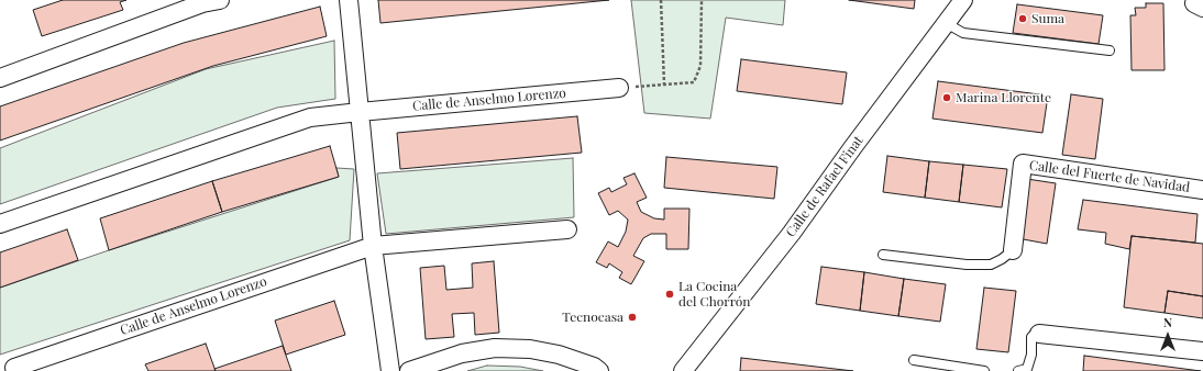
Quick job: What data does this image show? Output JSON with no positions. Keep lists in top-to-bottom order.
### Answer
{
  "streets": {
    "street": ["Calle de Anselmo Lorenzo", "Calle del Fuerte de Navidad", "Calle de Rafael Finat"]
  },
  "places": [
    "Suma",
    "Marina Llorente",
    "La Cocina del Chorrón",
    "Tecnocasa"
  ],
  "north": "top"
}
